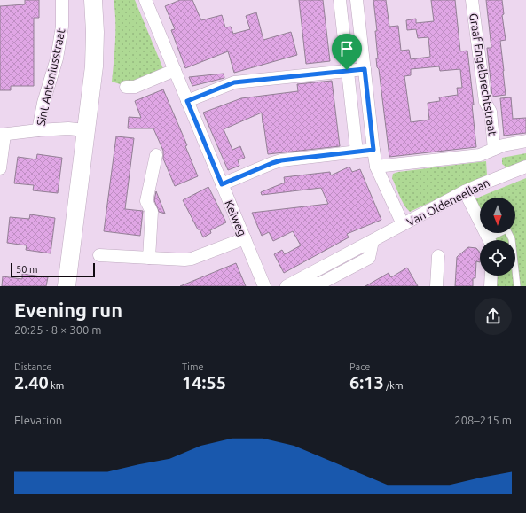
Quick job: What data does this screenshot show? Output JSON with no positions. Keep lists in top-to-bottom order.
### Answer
{
  "streets": {
    "street": [
      "Graaf Engelbrechtstraat",
      "Sint Antoniusstraat",
      "Van Oldeneellaan",
      "Keiweg"
    ]
  },
  "scale_bar": "50 m",
  "north": "bottom",
  "page": {
    "scale": "50 m",
    "heading": ["Evening run", "20:25 · 8 × 300 m"],
    "stats": [
      ["Distance", "2.40 km"],
      ["Time", "14:55"],
      ["Pace", "6:13 /km"]
    ],
    "chart": ["Elevation", "208–215 m"]
  }
}
